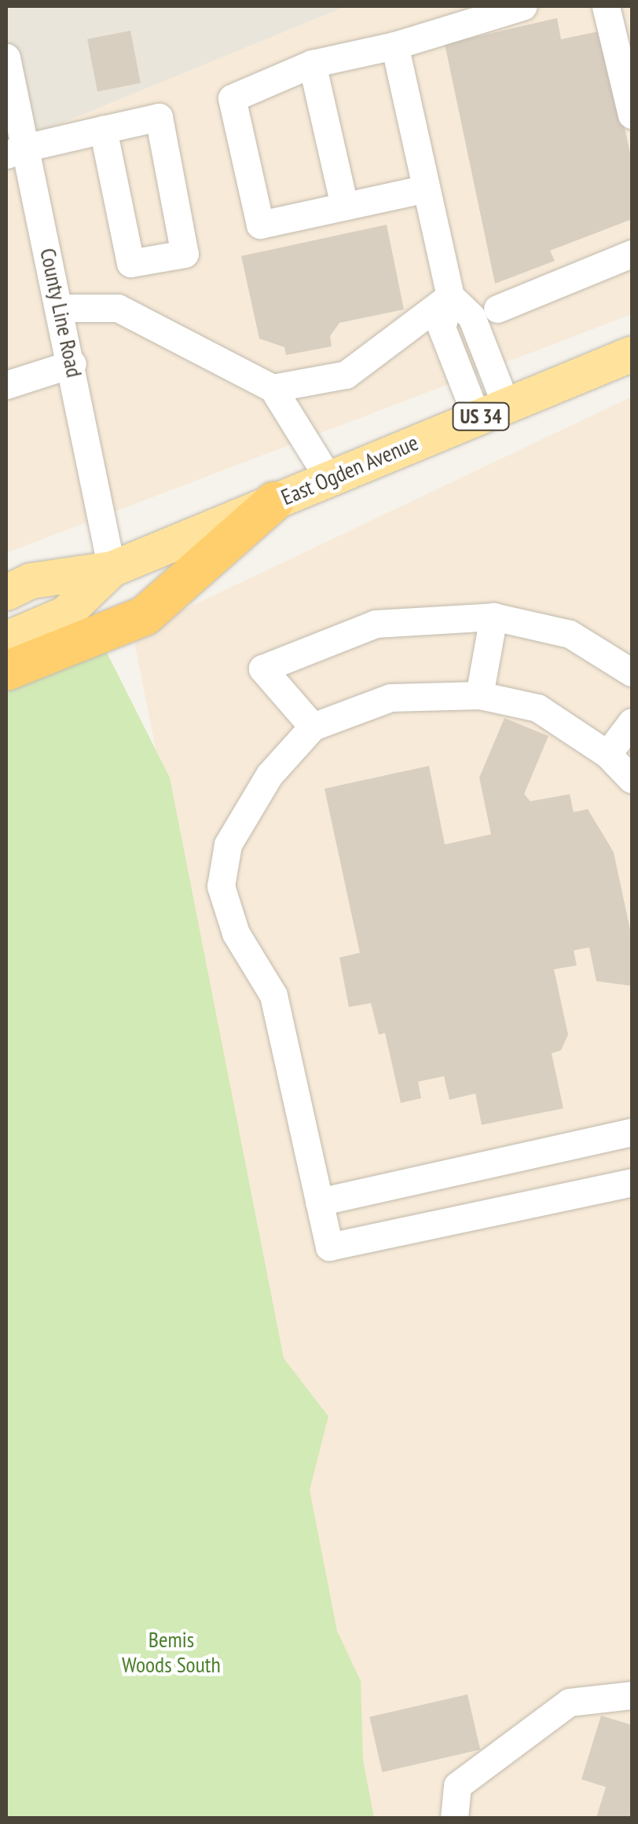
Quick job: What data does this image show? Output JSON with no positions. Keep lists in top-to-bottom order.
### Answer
{
  "streets": {
    "main road": ["US 34", "East Ogden Avenue"],
    "street": ["County Line Road"]
  },
  "crossings": [
    ["County Line Road", "East Ogden Avenue"]
  ],
  "parks": ["Bemis Woods South"]
}
